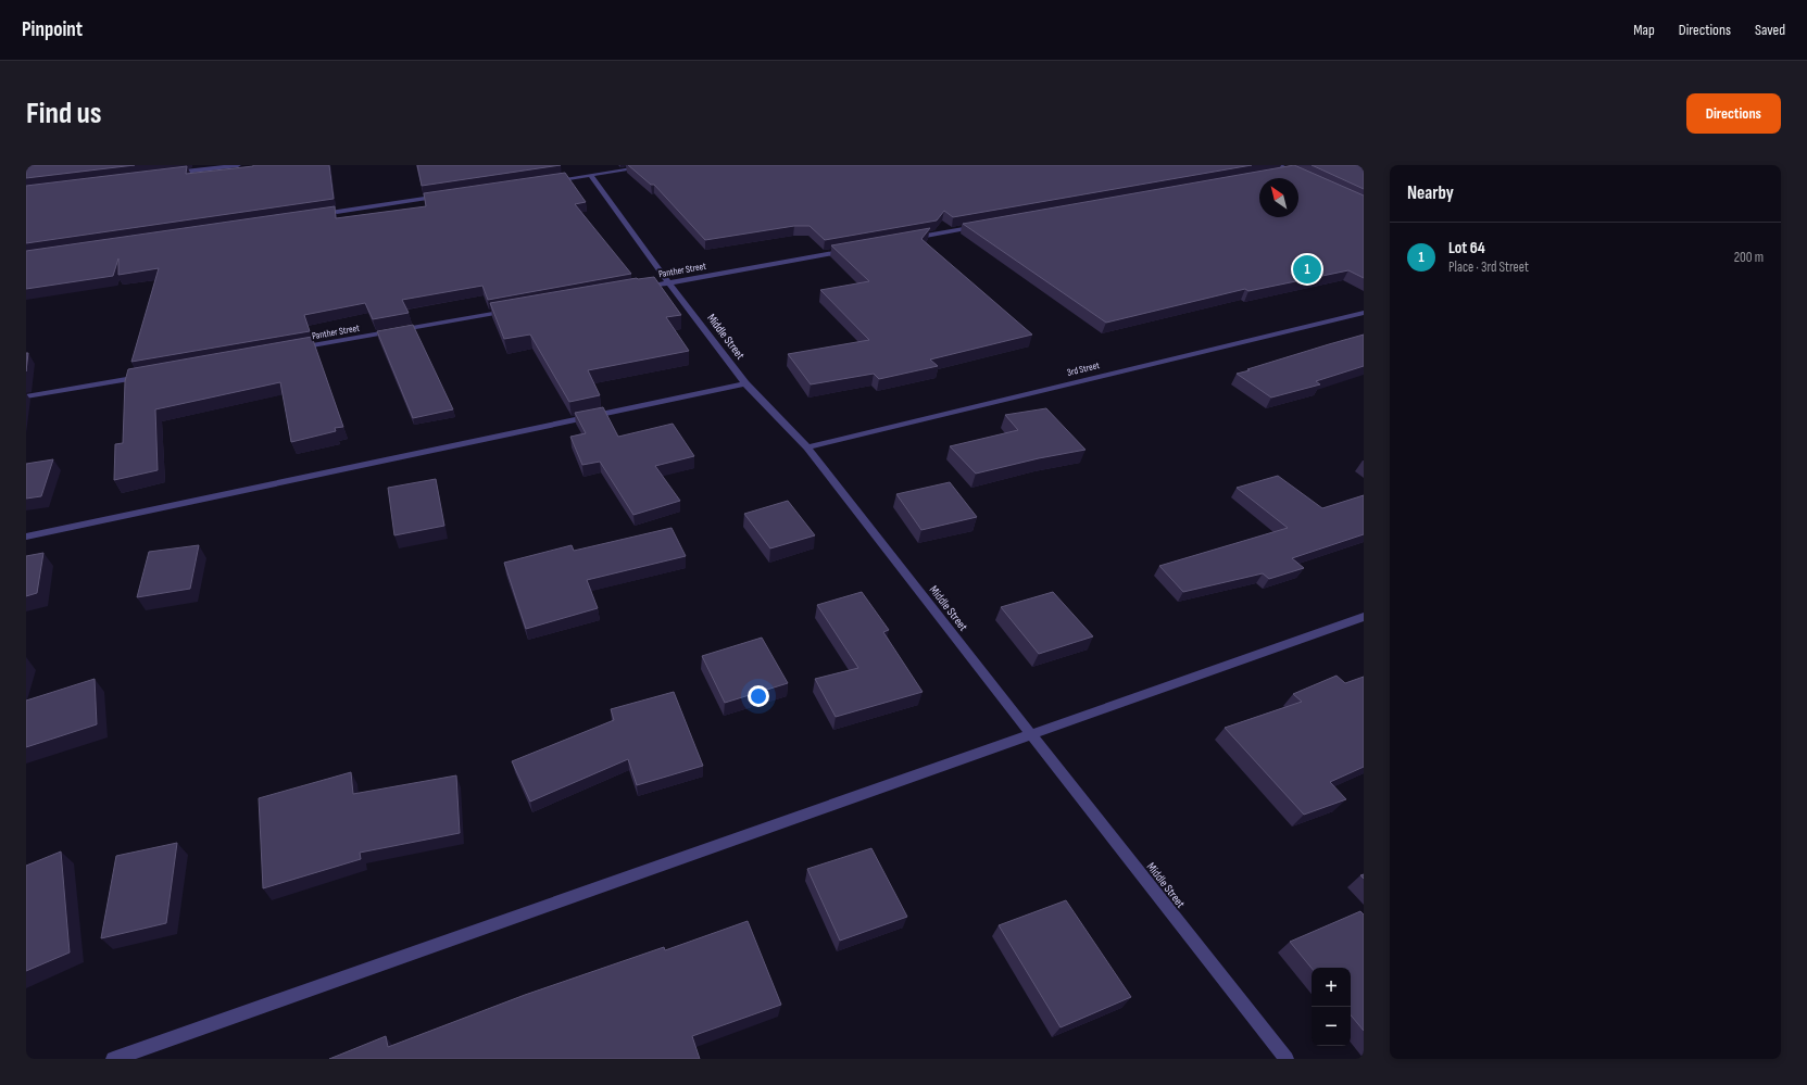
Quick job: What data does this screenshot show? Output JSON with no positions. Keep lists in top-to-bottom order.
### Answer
{
  "streets": {
    "street": ["Panther Street", "Middle Street", "3rd Street"]
  },
  "crossings": [
    ["Panther Street", "Middle Street"],
    ["Middle Street", "3rd Street"]
  ],
  "north": "top left",
  "page": {
    "header": "Pinpoint",
    "nav": ["Map", "Directions", "Saved"],
    "buttons": "Directions",
    "title": "Find us",
    "heading": "Nearby",
    "list": [
      {
        "mark": "1",
        "name": "Lot 64",
        "note": "Place · 3rd Street",
        "value": "200 m"
      }
    ],
    "pins": "1",
    "map_buttons": ["+", "−"]
  }
}
